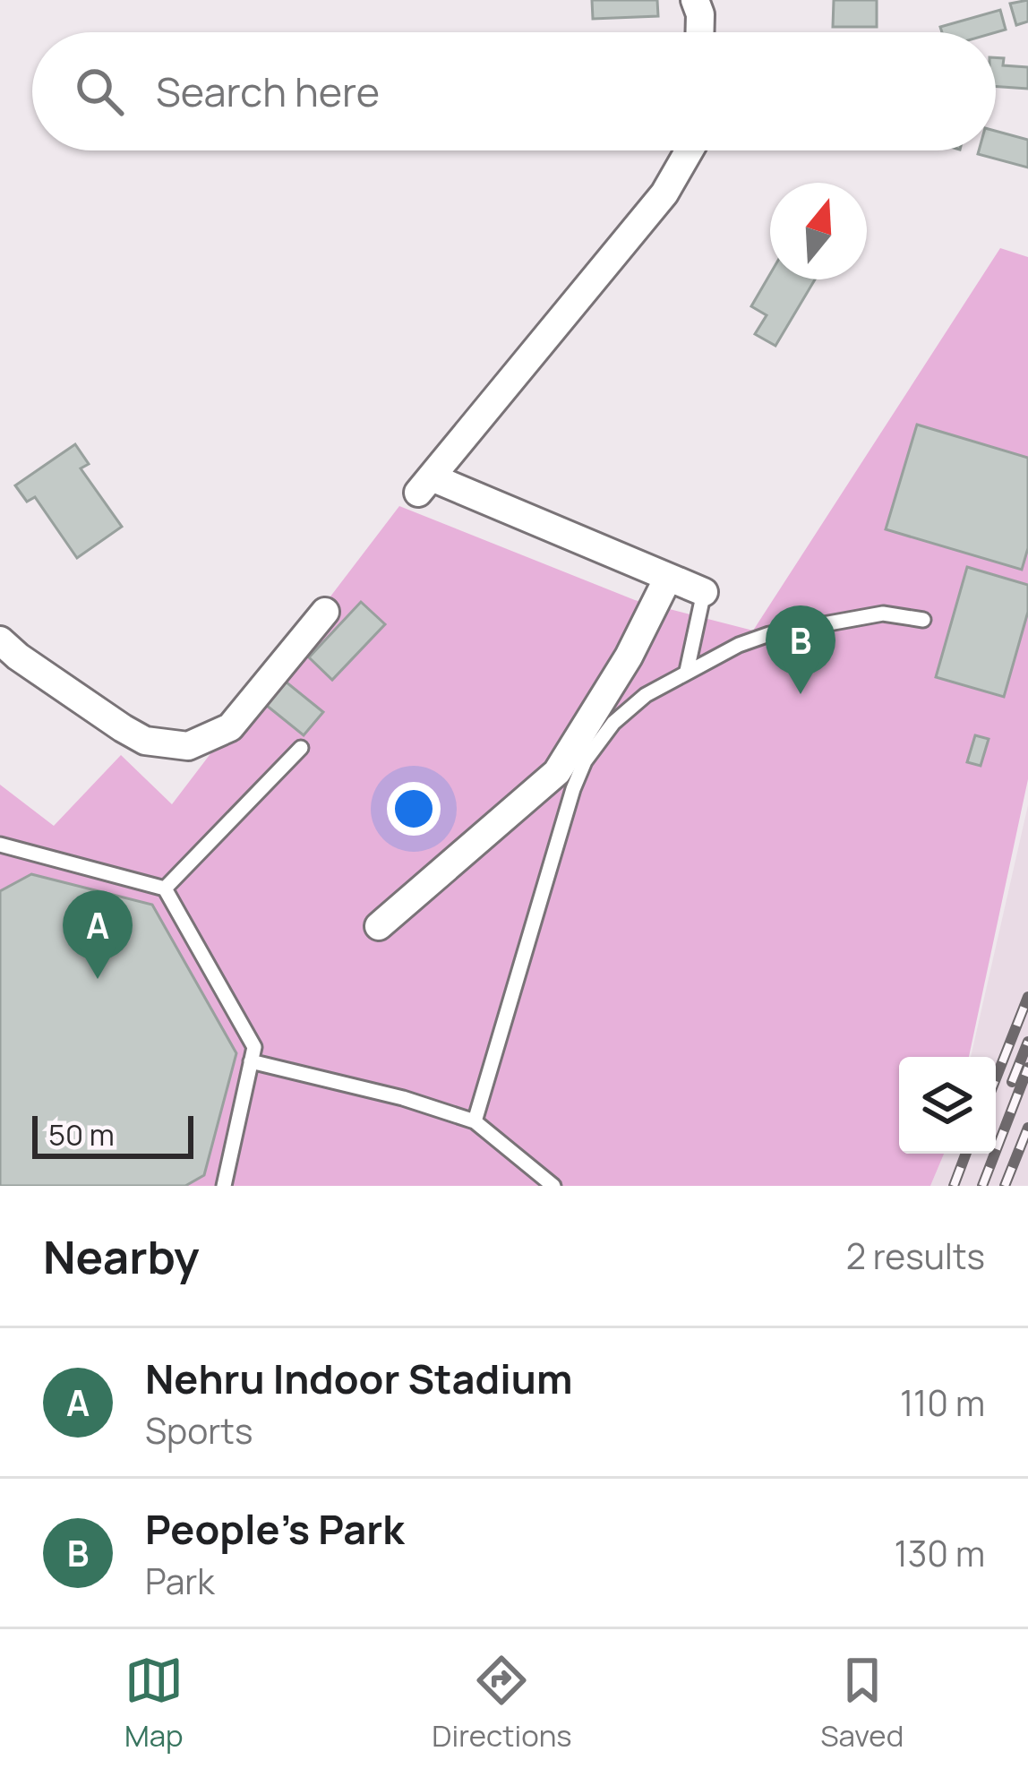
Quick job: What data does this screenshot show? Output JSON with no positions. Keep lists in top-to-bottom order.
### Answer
{
  "scale_bar": "50 m",
  "north": "top",
  "page": {
    "search": "Search here",
    "pins": ["B", "A"],
    "scale": "50 m",
    "heading": ["Nearby", "2 results"],
    "list": [
      {
        "mark": "A",
        "name": "Nehru Indoor Stadium",
        "note": "Sports",
        "value": "110 m"
      },
      {
        "mark": "B",
        "name": "People's Park",
        "note": "Park",
        "value": "130 m"
      }
    ],
    "nav": ["Map", "Directions", "Saved"]
  }
}
